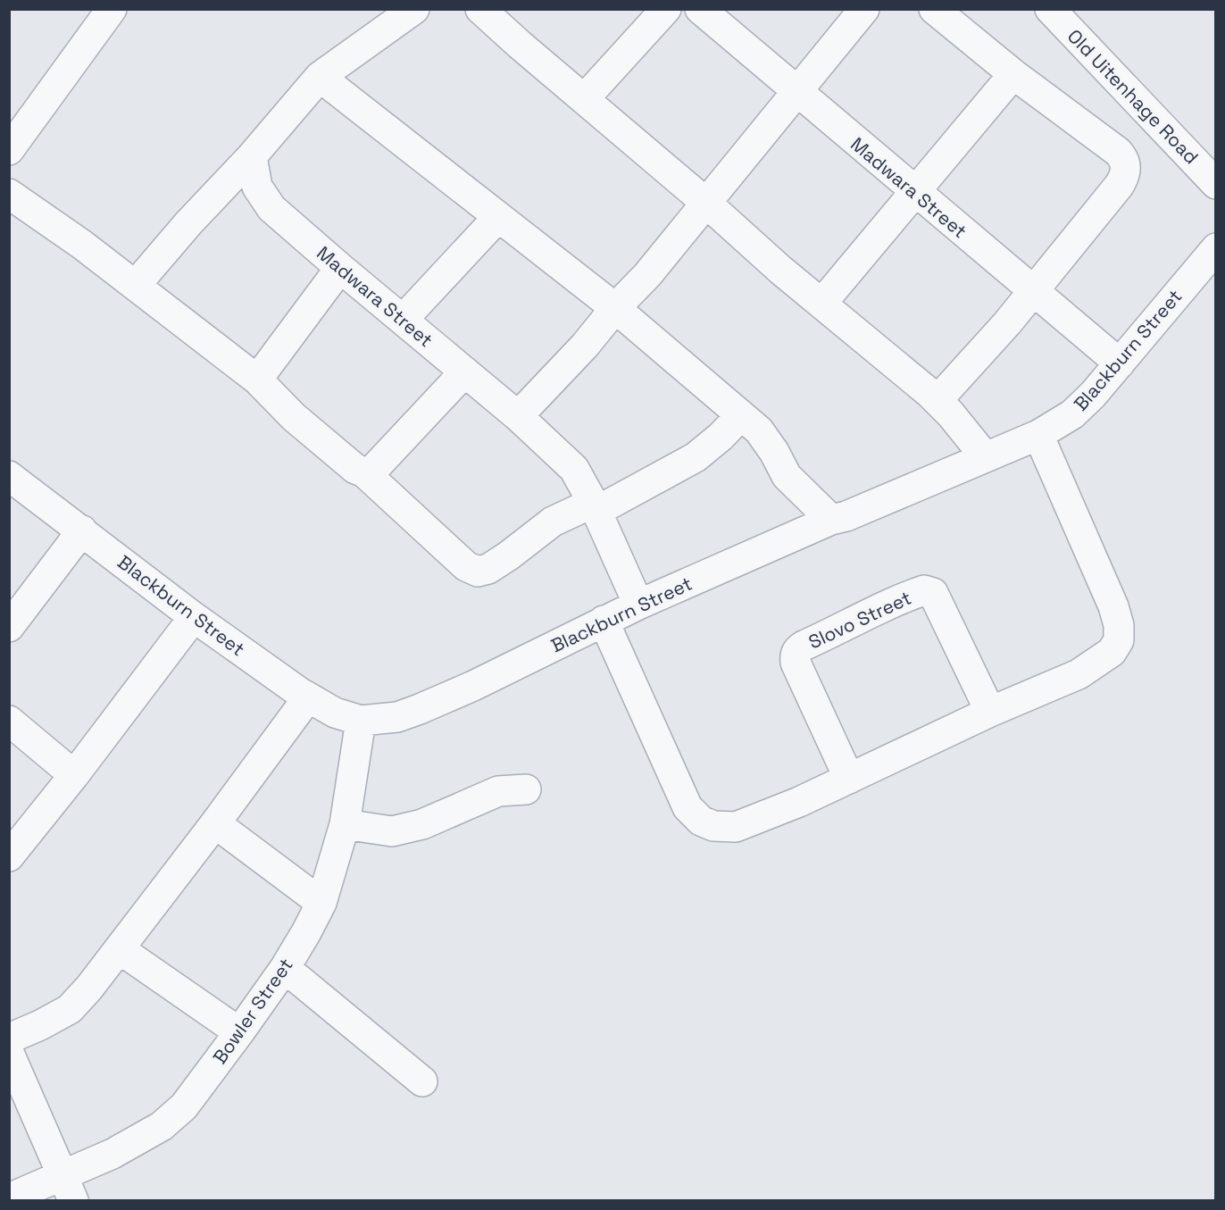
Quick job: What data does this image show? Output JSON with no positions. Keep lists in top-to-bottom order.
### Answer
{
  "streets": {
    "street": [
      "Old Uitenhage Road",
      "Madwara Street",
      "Blackburn Street",
      "Slovo Street",
      "Bowler Street"
    ]
  },
  "crossings": [
    ["Madwara Street", "Blackburn Street"],
    ["Blackburn Street", "Bowler Street"]
  ]
}
